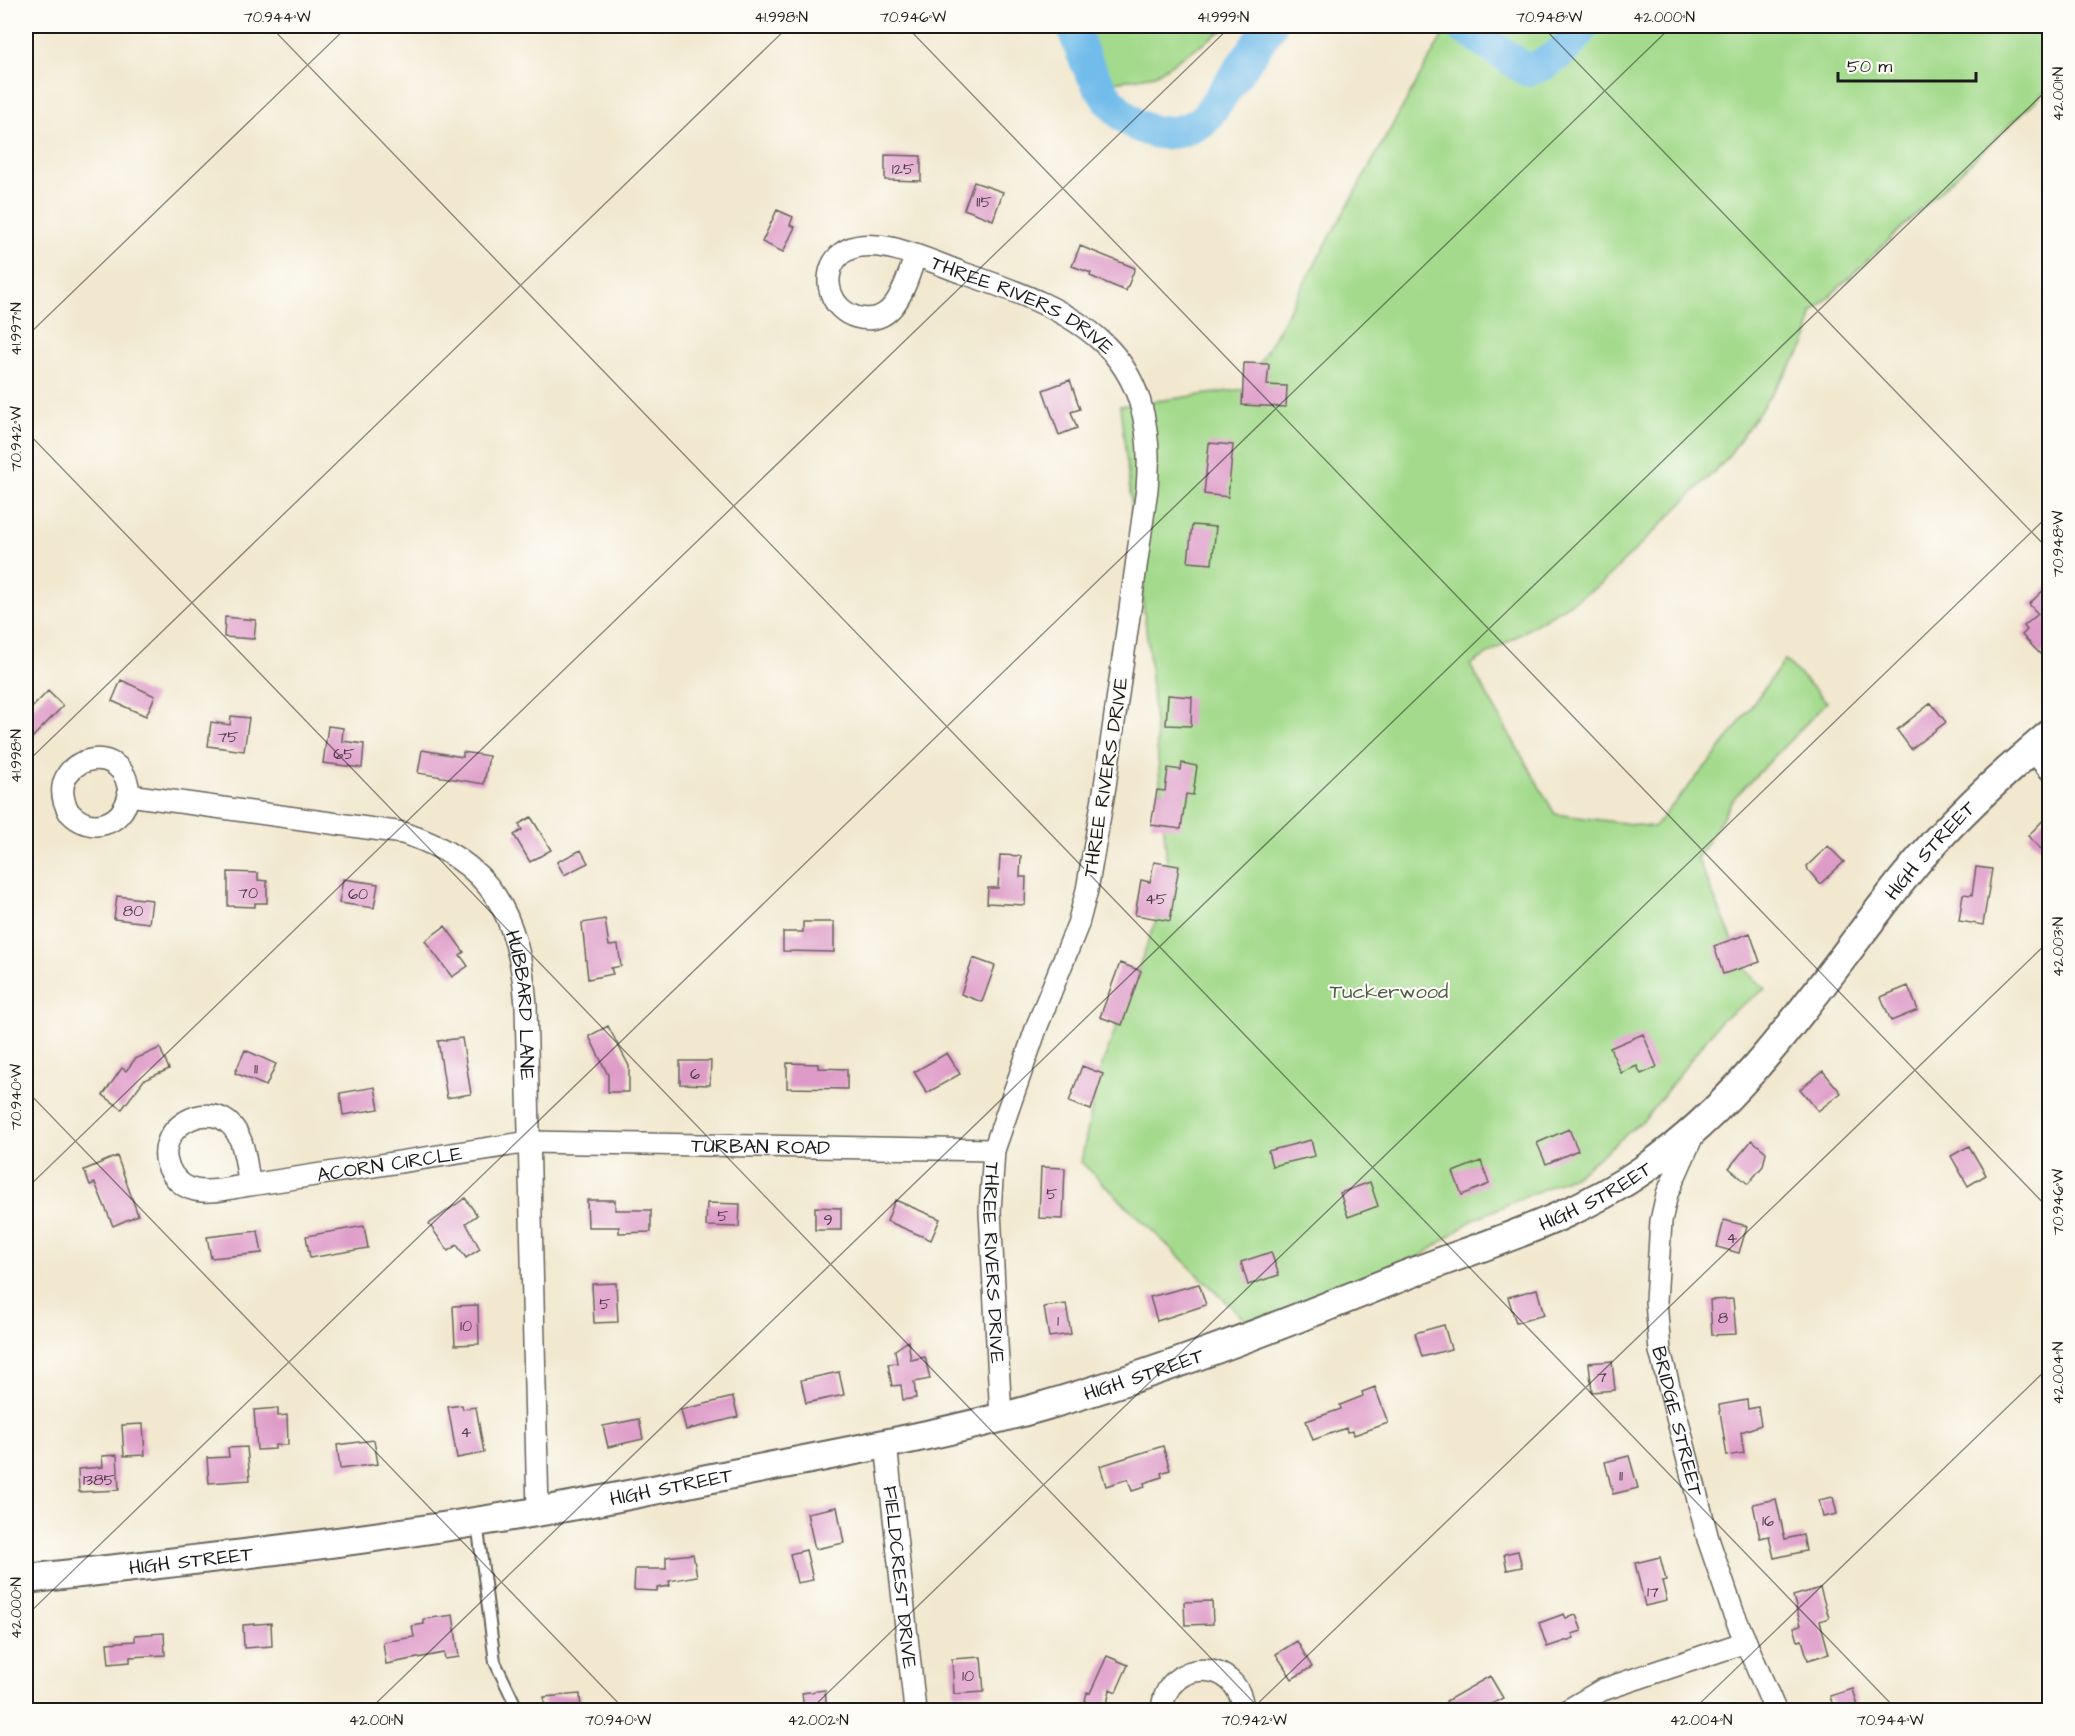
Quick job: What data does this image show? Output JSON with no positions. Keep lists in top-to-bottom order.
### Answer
{
  "streets": {
    "street": [
      "THREE RIVERS DRIVE",
      "HIGH STREET",
      "HUBBARD LANE",
      "TURBAN ROAD",
      "ACORN CIRCLE",
      "BRIDGE STREET",
      "FIELDCREST DRIVE"
    ]
  },
  "crossings": [
    ["THREE RIVERS DRIVE", "HIGH STREET"],
    ["THREE RIVERS DRIVE", "TURBAN ROAD"],
    ["HIGH STREET", "HUBBARD LANE"],
    ["HIGH STREET", "BRIDGE STREET"],
    ["HIGH STREET", "FIELDCREST DRIVE"],
    ["HUBBARD LANE", "TURBAN ROAD"],
    ["HUBBARD LANE", "ACORN CIRCLE"],
    ["TURBAN ROAD", "ACORN CIRCLE"]
  ],
  "parks": ["Tuckerwood"],
  "house_numbers": [
    "125",
    "115",
    "75",
    "65",
    "70",
    "60",
    "45",
    "80",
    "11",
    "6",
    "5",
    "5",
    "9",
    "4",
    "5",
    "8",
    "1",
    "10",
    "7",
    "4",
    "11",
    "1385",
    "16",
    "17",
    "10"
  ],
  "scale_bar": "50 m",
  "coordinates": [
    "70.944°W",
    "41.998°N",
    "70.946°W",
    "41.999°N",
    "70.948°W",
    "42.000°N",
    "42.001°N",
    "41.997°N",
    "70.942°W",
    "42.003°N",
    "70.940°W",
    "42.004°N",
    "42.002°N"
  ]
}
